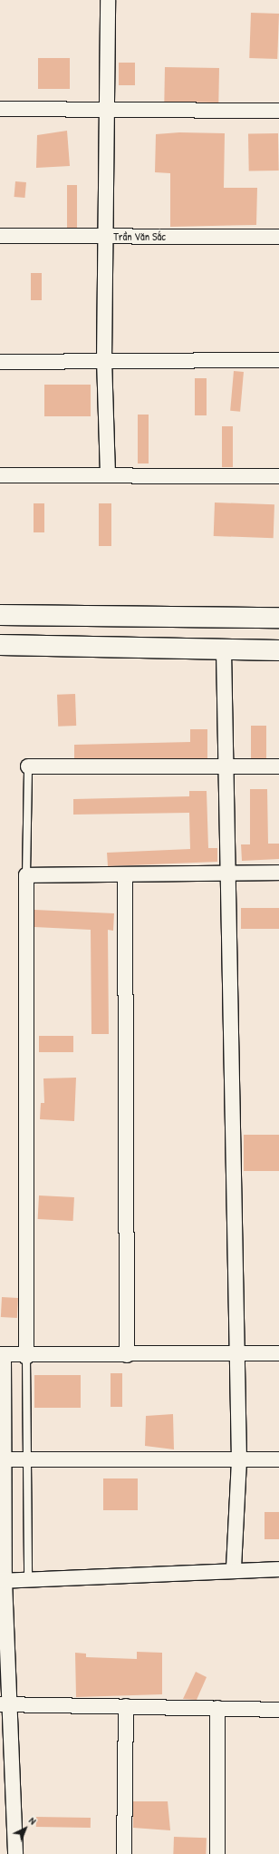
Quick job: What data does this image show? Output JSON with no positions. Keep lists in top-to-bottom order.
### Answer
{
  "streets": {
    "street": ["Trần Văn Sắc"]
  },
  "north": "top right"
}
